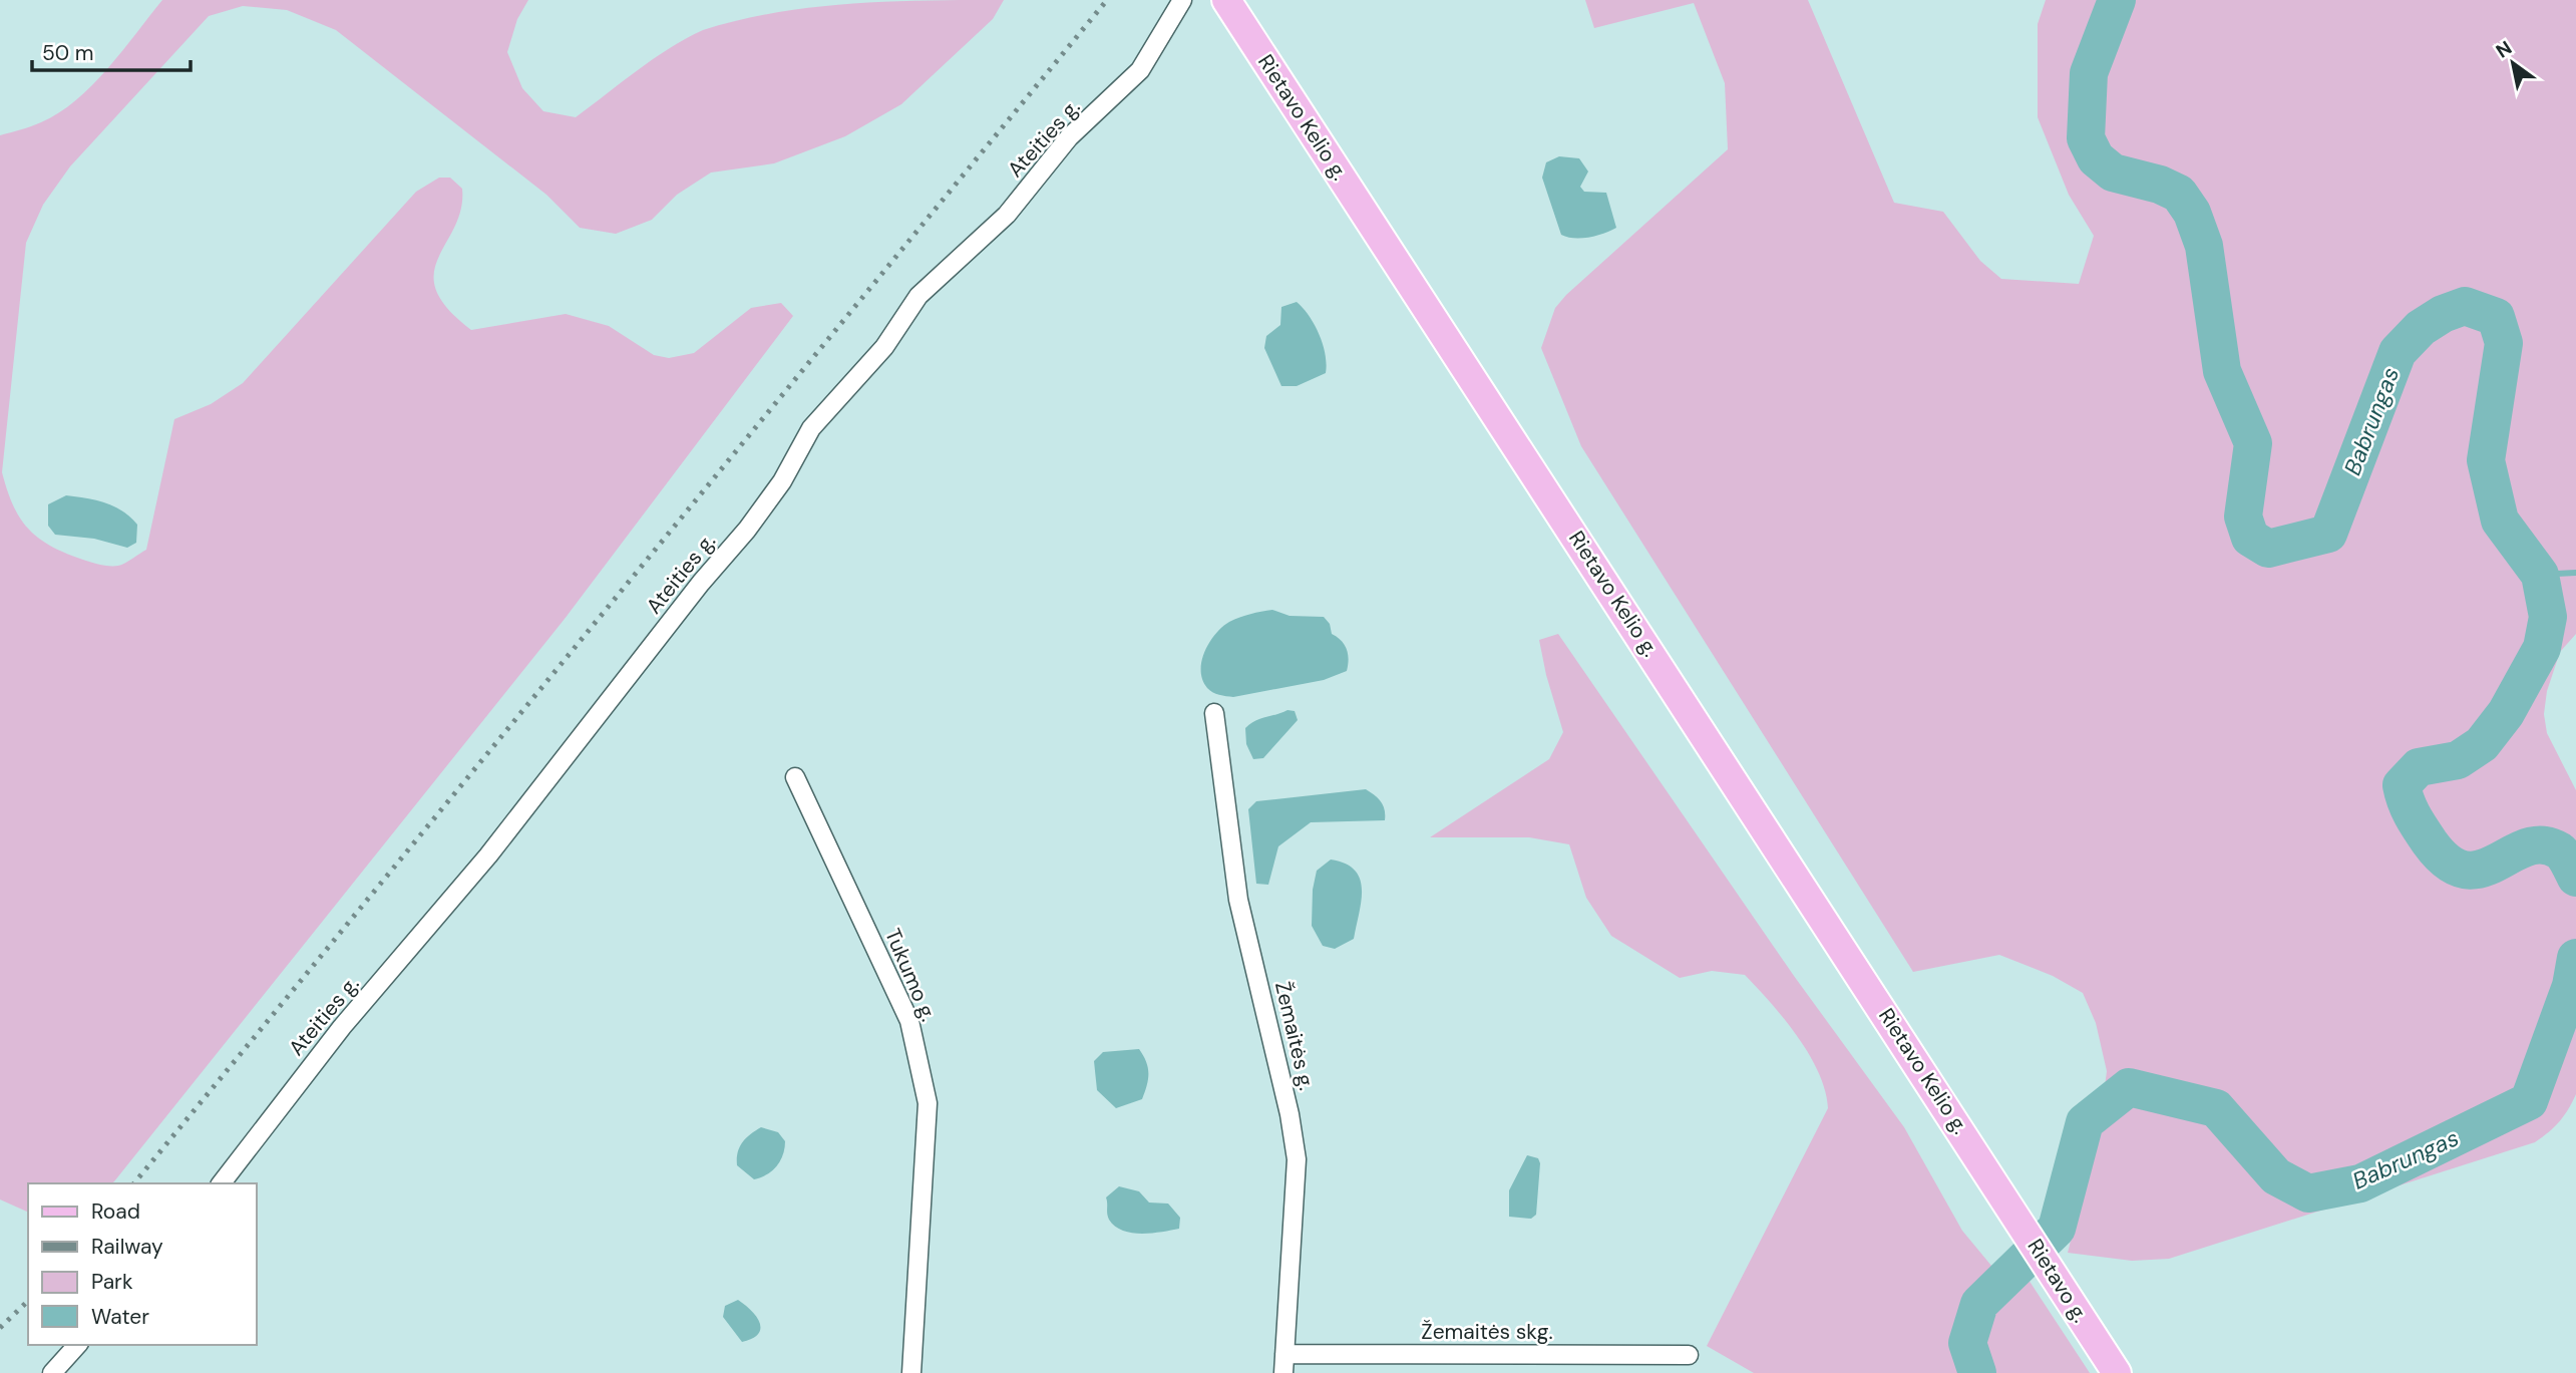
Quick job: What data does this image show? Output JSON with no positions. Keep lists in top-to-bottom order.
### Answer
{
  "streets": {
    "main road": ["Rietavo Kelio g.", "Rietavo g."],
    "street": [
      "Ateities g.",
      "Tukumo g.",
      "Žemaitės g.",
      "Žemaitės skg."
    ]
  },
  "crossings": [
    ["Rietavo Kelio g.", "Rietavo g."],
    ["Žemaitės g.", "Žemaitės skg."]
  ],
  "water": ["Babrungas"],
  "legend": [
    "Road",
    "Railway",
    "Park",
    "Water"
  ],
  "scale_bar": "50 m",
  "north": "top left"
}
